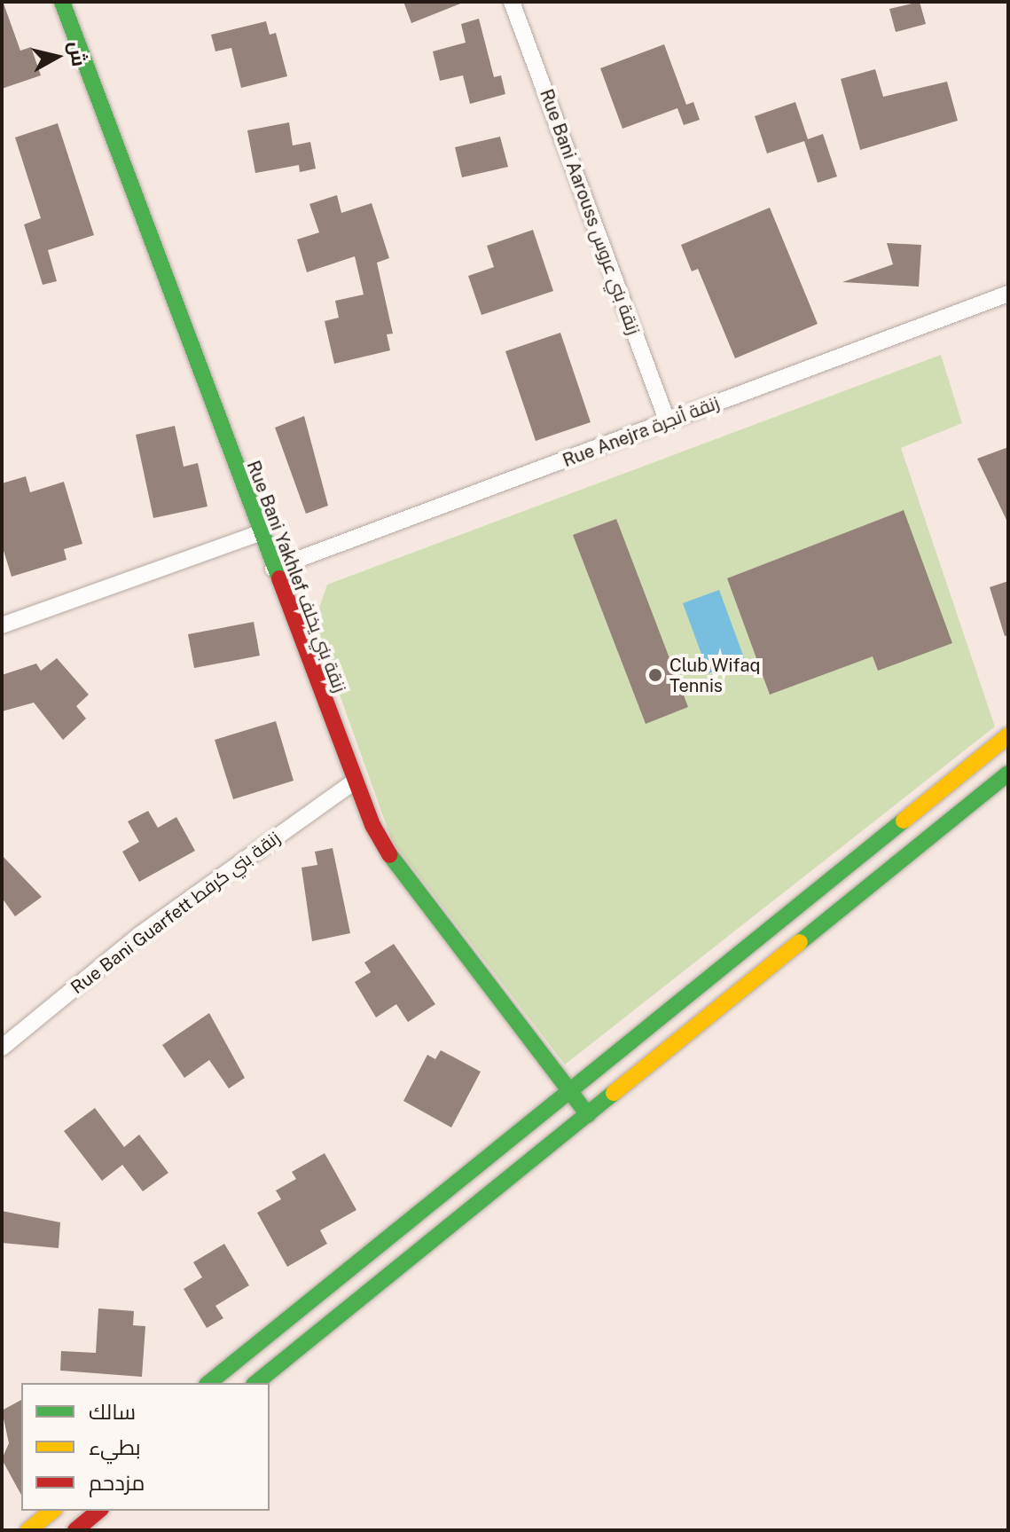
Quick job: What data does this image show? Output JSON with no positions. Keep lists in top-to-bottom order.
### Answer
{
  "streets": {
    "street": [
      "Rue Bani Aarouss زنقة بني عروس",
      "Rue Anejra زنقة أنجرة",
      "Rue Bani Yakhlef زنقة بني يخلف",
      "Rue Bani Guarfett زنقة بني كرفط"
    ]
  },
  "crossings": [
    ["Rue Bani Aarouss زنقة بني عروس", "Rue Anejra زنقة أنجرة"],
    ["Rue Anejra زنقة أنجرة", "Rue Bani Yakhlef زنقة بني يخلف"],
    ["Rue Bani Yakhlef زنقة بني يخلف", "Rue Bani Guarfett زنقة بني كرفط"]
  ],
  "places": ["Club Wifaq Tennis"],
  "legend": ["سالك", "بطيء", "مزدحم"],
  "north": "right"
}
